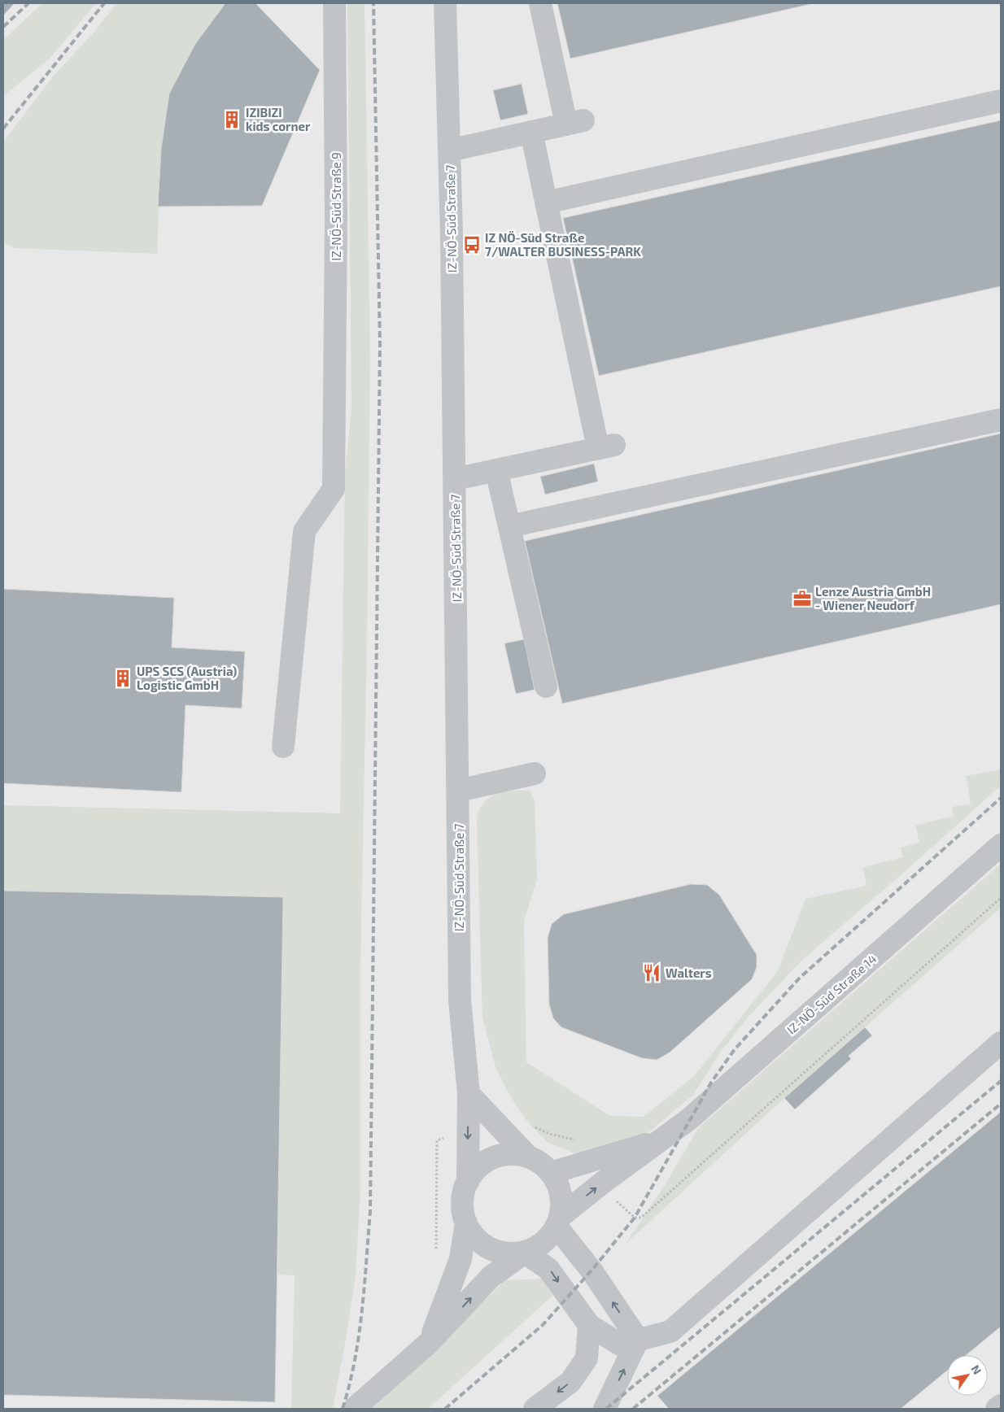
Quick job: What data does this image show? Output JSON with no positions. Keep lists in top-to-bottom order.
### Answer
{
  "streets": {
    "street": ["IZ-NÖ-Süd Straße 9", "IZ-NÖ-Süd Straße 7", "IZ-NÖ-Süd Straße 14"]
  },
  "crossings": [
    ["IZ-NÖ-Süd Straße 7", "IZ-NÖ-Süd Straße 14"]
  ],
  "places": {
    "building": ["IZIBIZI kids corner", "UPS SCS (Austria) Logistic GmbH"],
    "bus stop": ["IZ NÖ-Süd Straße 7/WALTER BUSINESS-PARK"],
    "office": ["Lenze Austria GmbH - Wiener Neudorf"],
    "restaurant": ["Walters"]
  },
  "north": "top right"
}
